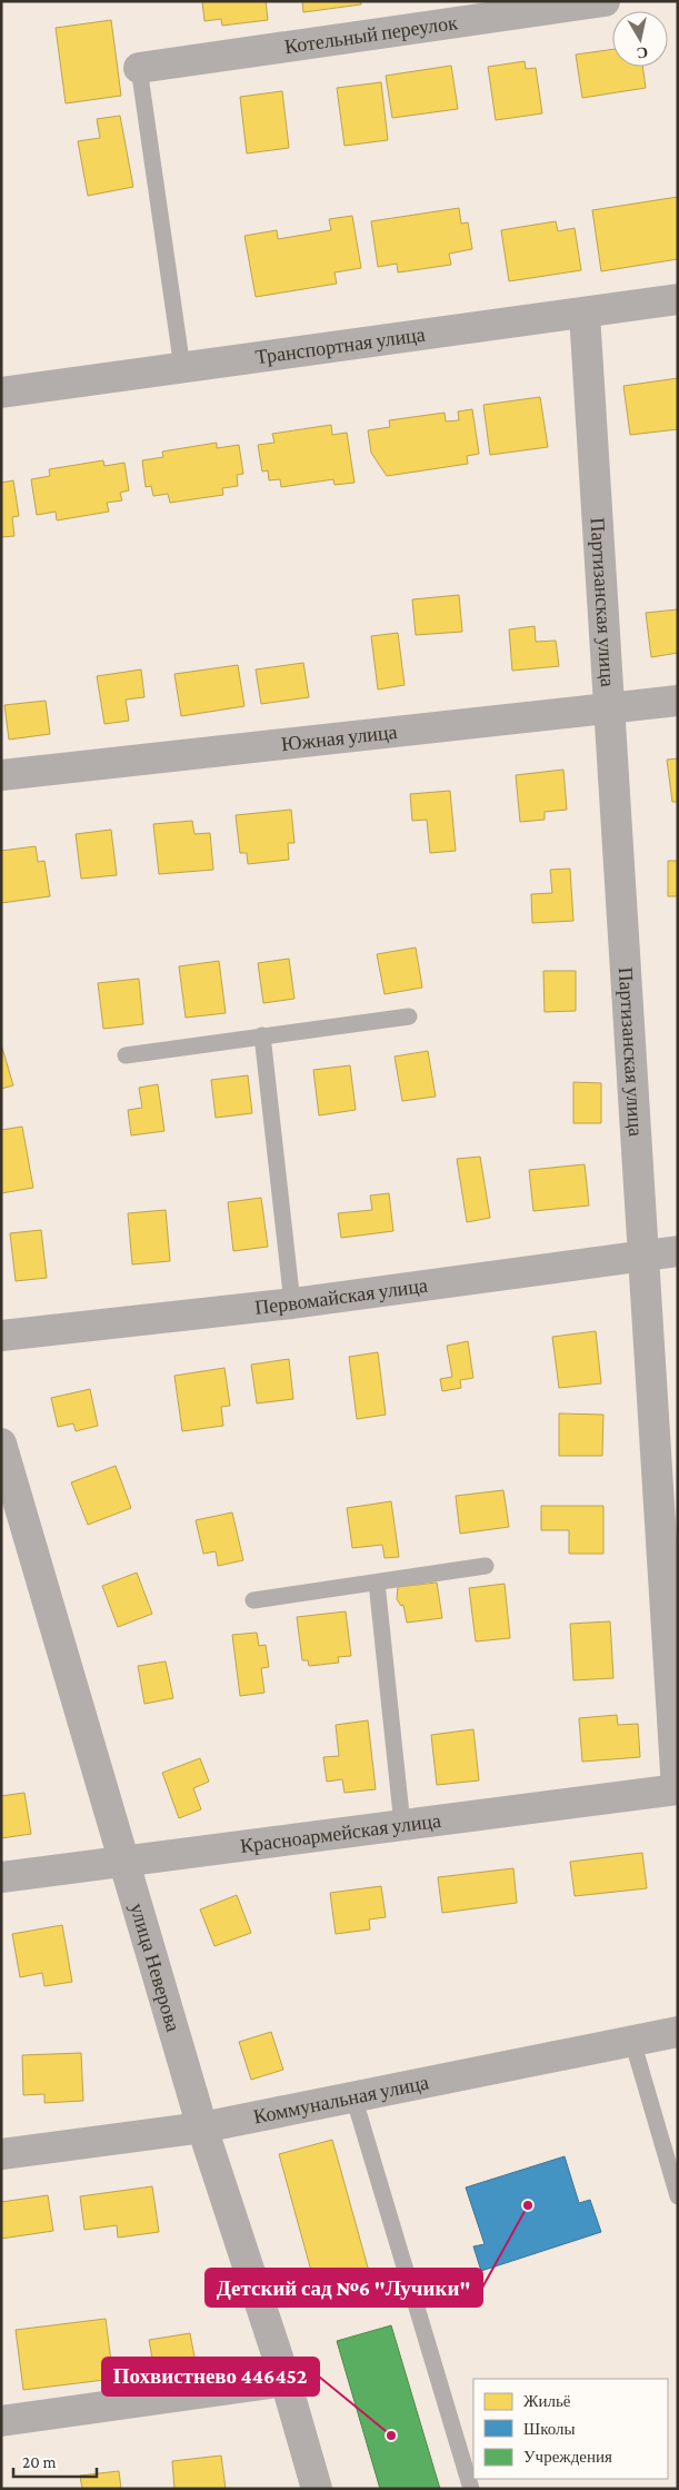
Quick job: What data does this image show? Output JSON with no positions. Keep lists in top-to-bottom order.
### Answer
{
  "streets": {
    "street": [
      "Котельный переулок",
      "Транспортная улица",
      "Партизанская улица",
      "Южная улица",
      "Первомайская улица",
      "Красноармейская улица",
      "улица Неверова",
      "Коммунальная улица"
    ]
  },
  "crossings": [
    ["Транспортная улица", "Партизанская улица"],
    ["Партизанская улица", "Южная улица"],
    ["Партизанская улица", "Первомайская улица"],
    ["Партизанская улица", "Красноармейская улица"],
    ["Красноармейская улица", "улица Неверова"],
    ["улица Неверова", "Коммунальная улица"]
  ],
  "places": ["Детский сад №6 \"Лучики\"", "Похвистнево 446452"],
  "legend": ["Жильё", "Школы", "Учреждения"],
  "scale_bar": "20 m",
  "north": "bottom"
}
